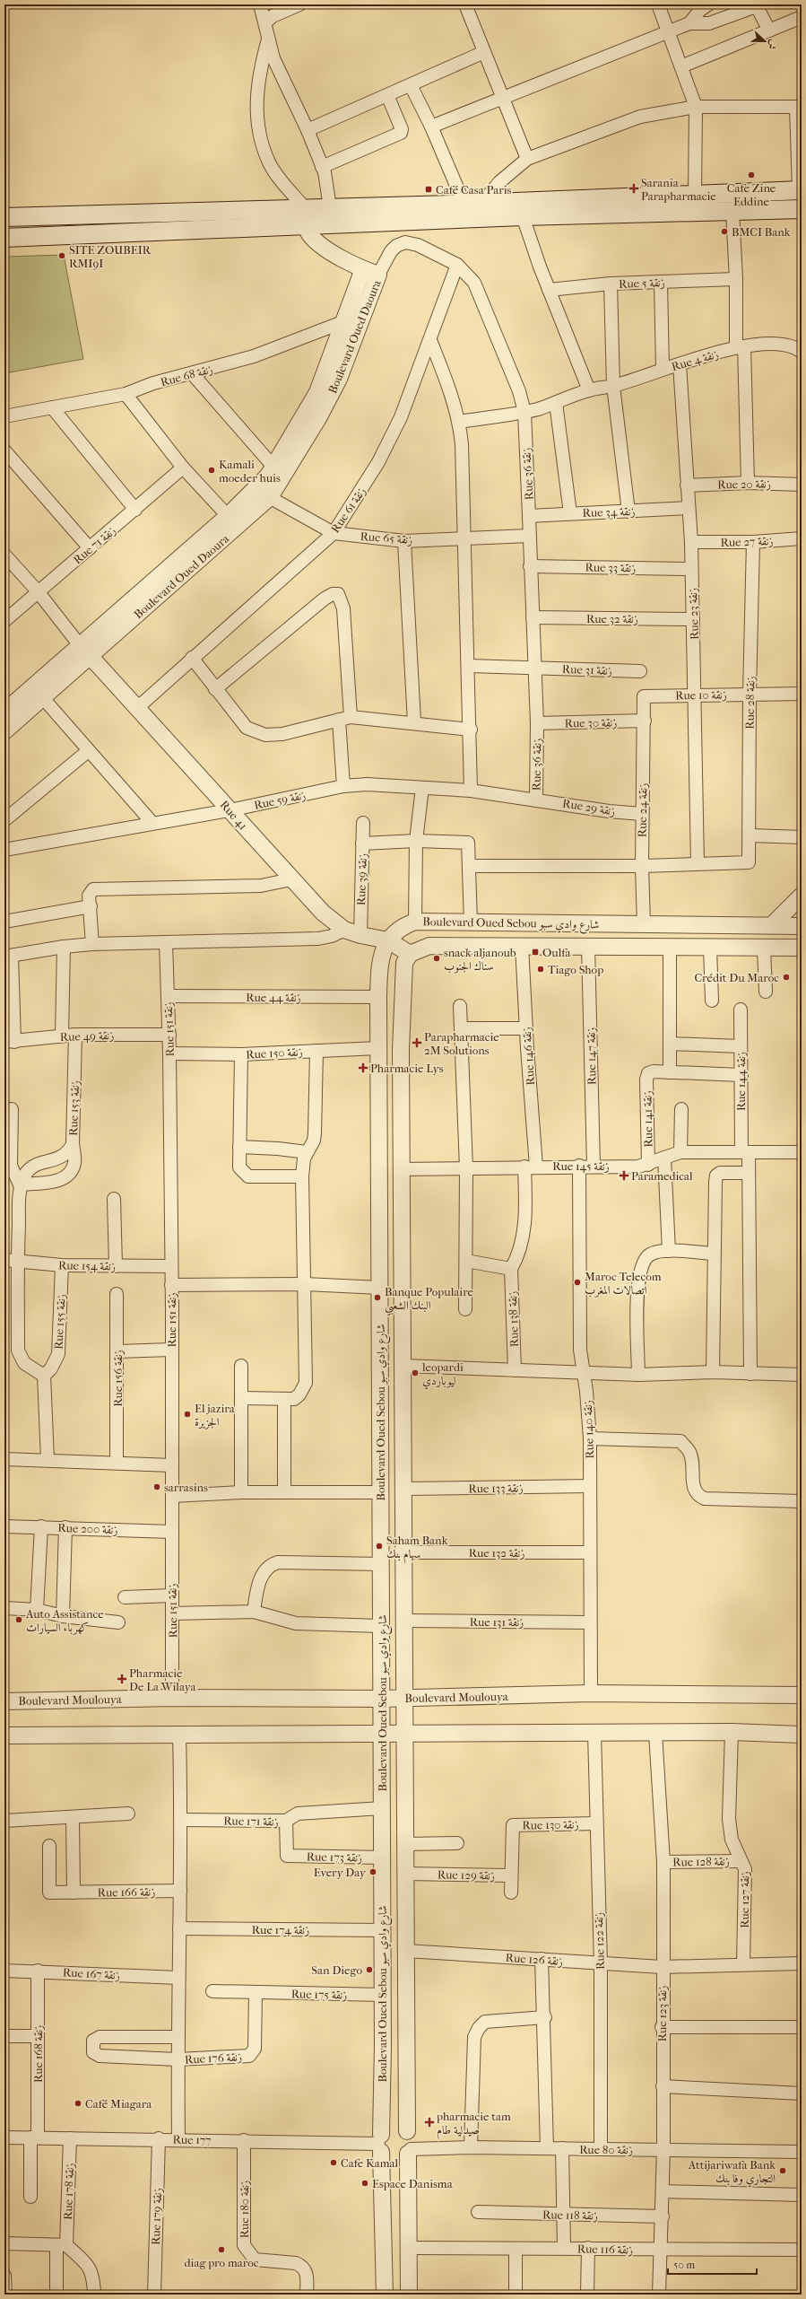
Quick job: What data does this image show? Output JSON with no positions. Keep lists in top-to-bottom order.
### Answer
{
  "streets": {
    "street": [
      "Rue 5 زنقة",
      "Boulevard Oued Daoura",
      "Rue 4 زنقة",
      "Rue 68 زنقة",
      "Rue 36 زنقة",
      "Rue 20 زنقة",
      "Rue 61 زنقة",
      "Rue 34 زنقة",
      "Rue 65 زنقة",
      "Rue 27 زنقة",
      "Rue 71 زنقة",
      "Rue 33 زنقة",
      "Rue 23 زنقة",
      "Rue 32 زنقة",
      "Rue 31 زنقة",
      "Rue 10 زنقة",
      "Rue 28 زنقة",
      "Rue 30 زنقة",
      "Rue 59 زنقة",
      "Rue 29 زنقة",
      "Rue 24 زنقة",
      "Rue 41",
      "Rue 39 زنقة",
      "Boulevard Oued Sebou شارع وادي سبو",
      "Rue 44 زنقة",
      "Rue 151 زنقة",
      "Rue 49 زنقة",
      "Rue 150 زنقة",
      "Rue 146 زنقة",
      "Rue 147 زنقة",
      "Rue 144 زنقة",
      "Rue 153 زنقة",
      "Rue 141 زنقة",
      "Rue 145 زنقة",
      "Rue 154 زنقة",
      "Rue 138 زنقة",
      "Rue 155 زنقة",
      "Rue 156 زنقة",
      "Rue 140 زنقة",
      "Rue 133 زنقة",
      "Rue 200 زنقة",
      "Rue 132 زنقة",
      "Rue 131 زنقة",
      "Boulevard Moulouya",
      "Rue 171 زنقة",
      "Rue 130 زنقة",
      "Rue 173 زنقة",
      "Rue 128 زنقة",
      "Rue 129 زنقة",
      "Rue 166 زنقة",
      "Rue 127 زنقة",
      "Rue 174 زنقة",
      "Rue 122 زنقة",
      "Rue 126 زنقة",
      "Rue 167 زنقة",
      "Rue 175 زنقة",
      "Rue 123 زنقة",
      "Rue 168 زنقة",
      "Rue 176 زنقة",
      "Rue 177",
      "Rue 80 زنقة",
      "Rue 178 زنقة",
      "Rue 180 زنقة",
      "Rue 118 زنقة",
      "Rue 179 زنقة",
      "Rue 116 زنقة"
    ]
  },
  "crossings": [
    ["Boulevard Oued Daoura", "Rue 68 زنقة"],
    ["Boulevard Oued Daoura", "Rue 36 زنقة"],
    ["Boulevard Oued Daoura", "Rue 65 زنقة"],
    ["Boulevard Oued Daoura", "Rue 41"],
    ["Rue 4 زنقة", "Rue 36 زنقة"],
    ["Rue 4 زنقة", "Rue 23 زنقة"],
    ["Rue 36 زنقة", "Rue 61 زنقة"],
    ["Rue 36 زنقة", "Rue 34 زنقة"],
    ["Rue 36 زنقة", "Rue 65 زنقة"],
    ["Rue 36 زنقة", "Rue 33 زنقة"],
    ["Rue 36 زنقة", "Rue 32 زنقة"],
    ["Rue 36 زنقة", "Rue 31 زنقة"],
    ["Rue 36 زنقة", "Rue 30 زنقة"],
    ["Rue 36 زنقة", "Rue 59 زنقة"],
    ["Rue 36 زنقة", "Rue 29 زنقة"],
    ["Rue 20 زنقة", "Rue 23 زنقة"],
    ["Rue 61 زنقة", "Rue 65 زنقة"],
    ["Rue 61 زنقة", "Rue 41"],
    ["Rue 34 زنقة", "Rue 23 زنقة"],
    ["Rue 27 زنقة", "Rue 23 زنقة"],
    ["Rue 27 زنقة", "Rue 28 زنقة"],
    ["Rue 33 زنقة", "Rue 23 زنقة"],
    ["Rue 23 زنقة", "Rue 32 زنقة"],
    ["Rue 23 زنقة", "Rue 10 زنقة"],
    ["Rue 23 زنقة", "Rue 28 زنقة"],
    ["Rue 10 زنقة", "Rue 28 زنقة"],
    ["Rue 10 زنقة", "Rue 24 زنقة"],
    ["Rue 30 زنقة", "Rue 24 زنقة"],
    ["Rue 59 زنقة", "Rue 29 زنقة"],
    ["Rue 59 زنقة", "Rue 41"],
    ["Rue 29 زنقة", "Rue 24 زنقة"],
    ["Rue 24 زنقة", "Boulevard Oued Sebou شارع وادي سبو"],
    ["Rue 41", "Rue 39 زنقة"],
    ["Rue 41", "Boulevard Oued Sebou شارع وادي سبو"],
    ["Boulevard Oued Sebou شارع وادي سبو", "Rue 44 زنقة"],
    ["Boulevard Oued Sebou شارع وادي سبو", "Rue 150 زنقة"],
    ["Boulevard Oued Sebou شارع وادي سبو", "Rue 146 زنقة"],
    ["Boulevard Oued Sebou شارع وادي سبو", "Rue 147 زنقة"],
    ["Boulevard Oued Sebou شارع وادي سبو", "Rue 145 زنقة"],
    ["Boulevard Oued Sebou شارع وادي سبو", "Rue 133 زنقة"],
    ["Boulevard Oued Sebou شارع وادي سبو", "Rue 132 زنقة"],
    ["Boulevard Oued Sebou شارع وادي سبو", "Rue 131 زنقة"],
    ["Boulevard Oued Sebou شارع وادي سبو", "Boulevard Moulouya"],
    ["Boulevard Oued Sebou شارع وادي سبو", "Rue 171 زنقة"],
    ["Boulevard Oued Sebou شارع وادي سبو", "Rue 173 زنقة"],
    ["Boulevard Oued Sebou شارع وادي سبو", "Rue 129 زنقة"],
    ["Boulevard Oued Sebou شارع وادي سبو", "Rue 174 زنقة"],
    ["Boulevard Oued Sebou شارع وادي سبو", "Rue 126 زنقة"],
    ["Boulevard Oued Sebou شارع وادي سبو", "Rue 175 زنقة"],
    ["Boulevard Oued Sebou شارع وادي سبو", "Rue 177"],
    ["Boulevard Oued Sebou شارع وادي سبو", "Rue 80 زنقة"],
    ["Rue 44 زنقة", "Rue 151 زنقة"],
    ["Rue 151 زنقة", "Rue 49 زنقة"],
    ["Rue 151 زنقة", "Rue 150 زنقة"],
    ["Rue 151 زنقة", "Rue 154 زنقة"],
    ["Rue 151 زنقة", "Rue 200 زنقة"],
    ["Rue 151 زنقة", "Boulevard Moulouya"],
    ["Rue 49 زنقة", "Rue 153 زنقة"],
    ["Rue 146 زنقة", "Rue 145 زنقة"],
    ["Rue 146 زنقة", "Rue 138 زنقة"],
    ["Rue 147 زنقة", "Rue 145 زنقة"],
    ["Rue 144 زنقة", "Rue 145 زنقة"],
    ["Rue 141 زنقة", "Rue 145 زنقة"],
    ["Rue 145 زنقة", "Rue 140 زنقة"],
    ["Rue 154 زنقة", "Rue 155 زنقة"],
    ["Rue 140 زنقة", "Rue 133 زنقة"],
    ["Rue 140 زنقة", "Rue 132 زنقة"],
    ["Rue 140 زنقة", "Rue 131 زنقة"],
    ["Rue 140 زنقة", "Boulevard Moulouya"],
    ["Rue 171 زنقة", "Rue 173 زنقة"],
    ["Rue 130 زنقة", "Rue 129 زنقة"],
    ["Rue 130 زنقة", "Rue 122 زنقة"],
    ["Rue 128 زنقة", "Rue 127 زنقة"],
    ["Rue 128 زنقة", "Rue 123 زنقة"],
    ["Rue 127 زنقة", "Rue 126 زنقة"],
    ["Rue 122 زنقة", "Rue 126 زنقة"],
    ["Rue 122 زنقة", "Rue 80 زنقة"],
    ["Rue 126 زنقة", "Rue 123 زنقة"],
    ["Rue 167 زنقة", "Rue 168 زنقة"],
    ["Rue 175 زنقة", "Rue 176 زنقة"],
    ["Rue 123 زنقة", "Rue 80 زنقة"],
    ["Rue 123 زنقة", "Rue 118 زنقة"],
    ["Rue 123 زنقة", "Rue 116 زنقة"],
    ["Rue 168 زنقة", "Rue 177"],
    ["Rue 177", "Rue 80 زنقة"],
    ["Rue 177", "Rue 178 زنقة"],
    ["Rue 177", "Rue 180 زنقة"],
    ["Rue 177", "Rue 179 زنقة"]
  ],
  "places": {
    "other": [
      "Cafe Zine Eddine",
      "BMCI Bank",
      "SITE ZOUBEIR RMI9I",
      "Kamali moeder huis",
      "snack aljanoub سناك الجنوب",
      "Tiago Shop",
      "Crédit Du Maroc",
      "Maroc Telecom اتصالات المغرب",
      "Banque Populaire البنك الشعبي",
      "leopardi ليوباردي",
      "El jazira الجزيرة",
      "sarrasins",
      "Saham Bank سهام بنك",
      "Auto Assistance كهرباء السيارات",
      "Every Day",
      "San Diego",
      "Café Miagara",
      "Cafe Kamal",
      "Attijariwafa Bank التجاري وفا بنك",
      "Espace Danisma",
      "diag pro maroc"
    ],
    "health": [
      "Sarania Parapharmacie",
      "Parapharmacie 2M Solutions",
      "Pharmacie Lys",
      "Paramedical",
      "Pharmacie De La Wilaya",
      "pharmacie tam صيدلية طام"
    ],
    "transit": ["Café Casa Paris", "Oulfa"]
  },
  "scale_bar": "50 m",
  "north": "right"
}
